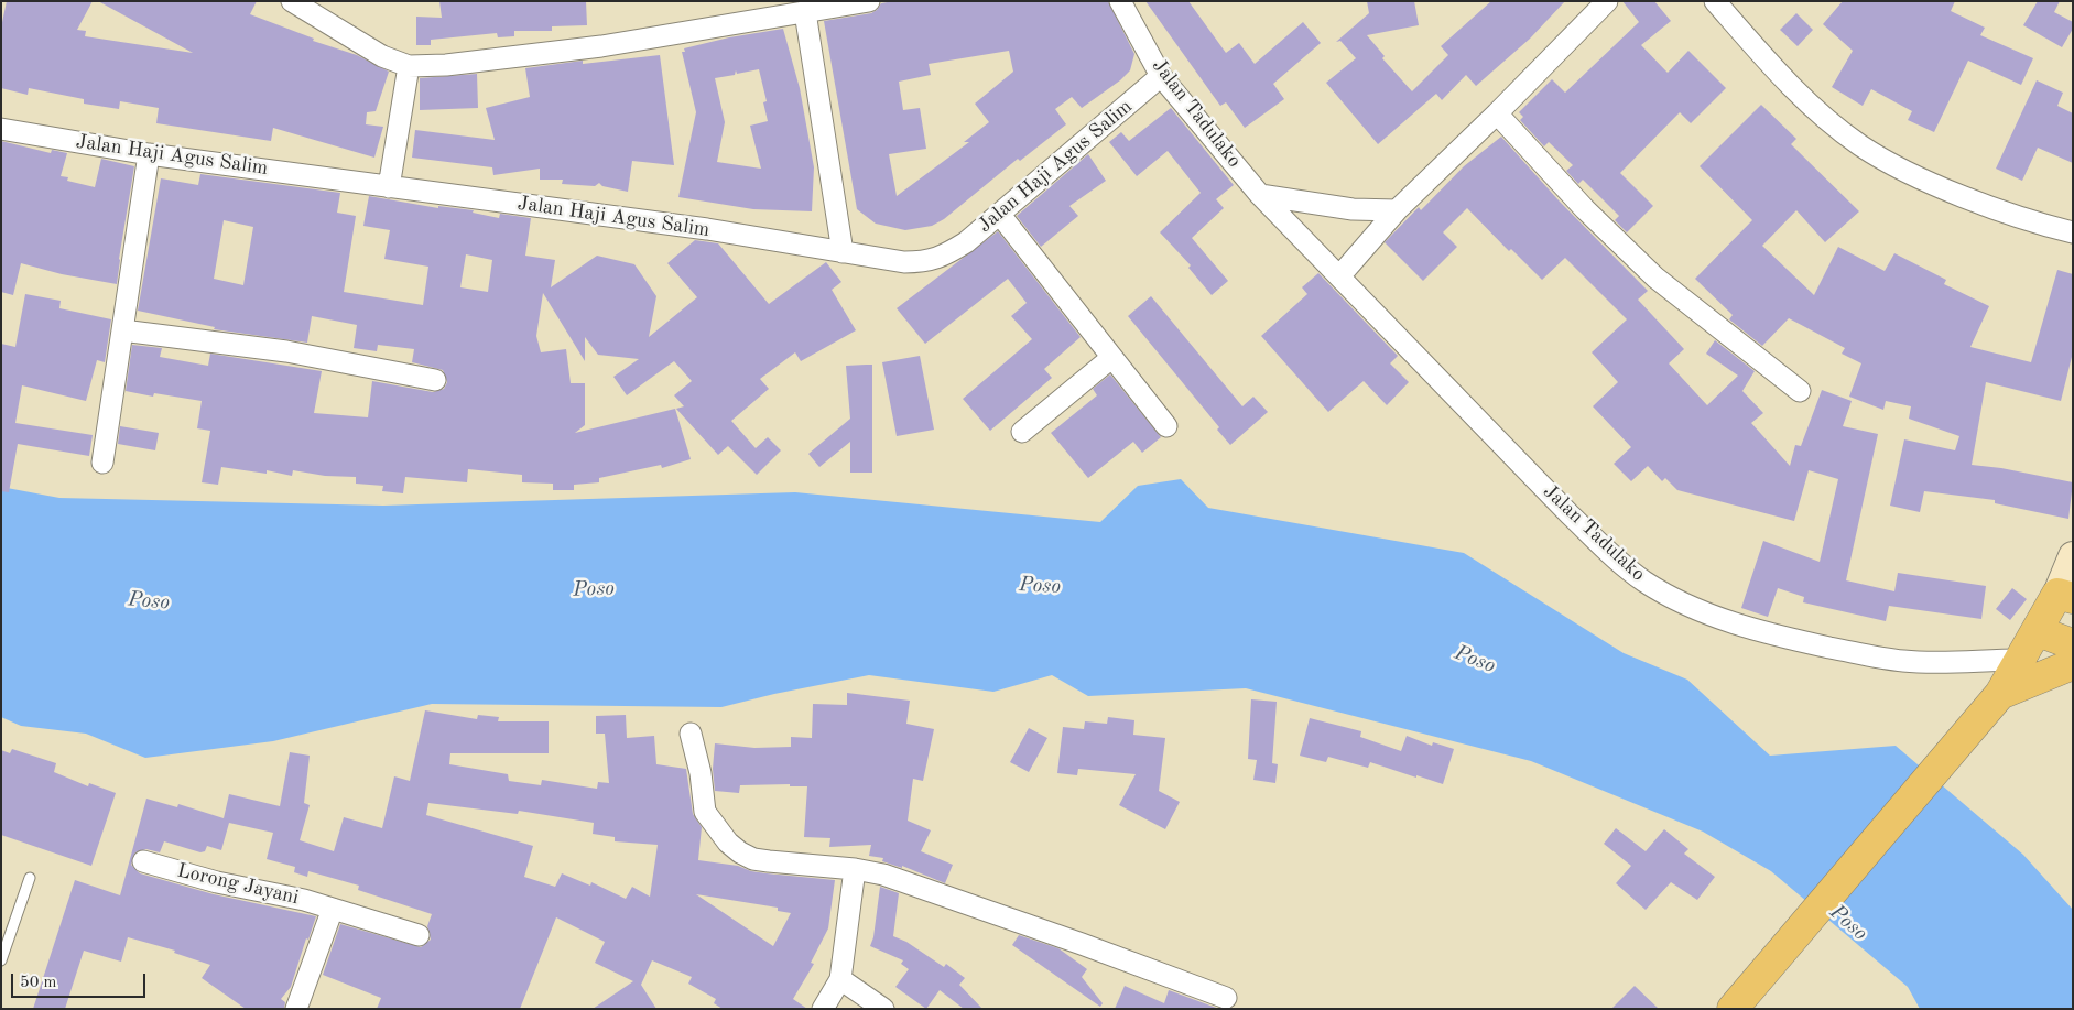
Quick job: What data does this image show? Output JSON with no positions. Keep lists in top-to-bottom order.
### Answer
{
  "streets": {
    "street": ["Jalan Tadulako", "Jalan Haji Agus Salim", "Lorong Jayani"]
  },
  "crossings": [
    ["Jalan Tadulako", "Jalan Haji Agus Salim"]
  ],
  "water": ["Poso"],
  "scale_bar": "50 m"
}
